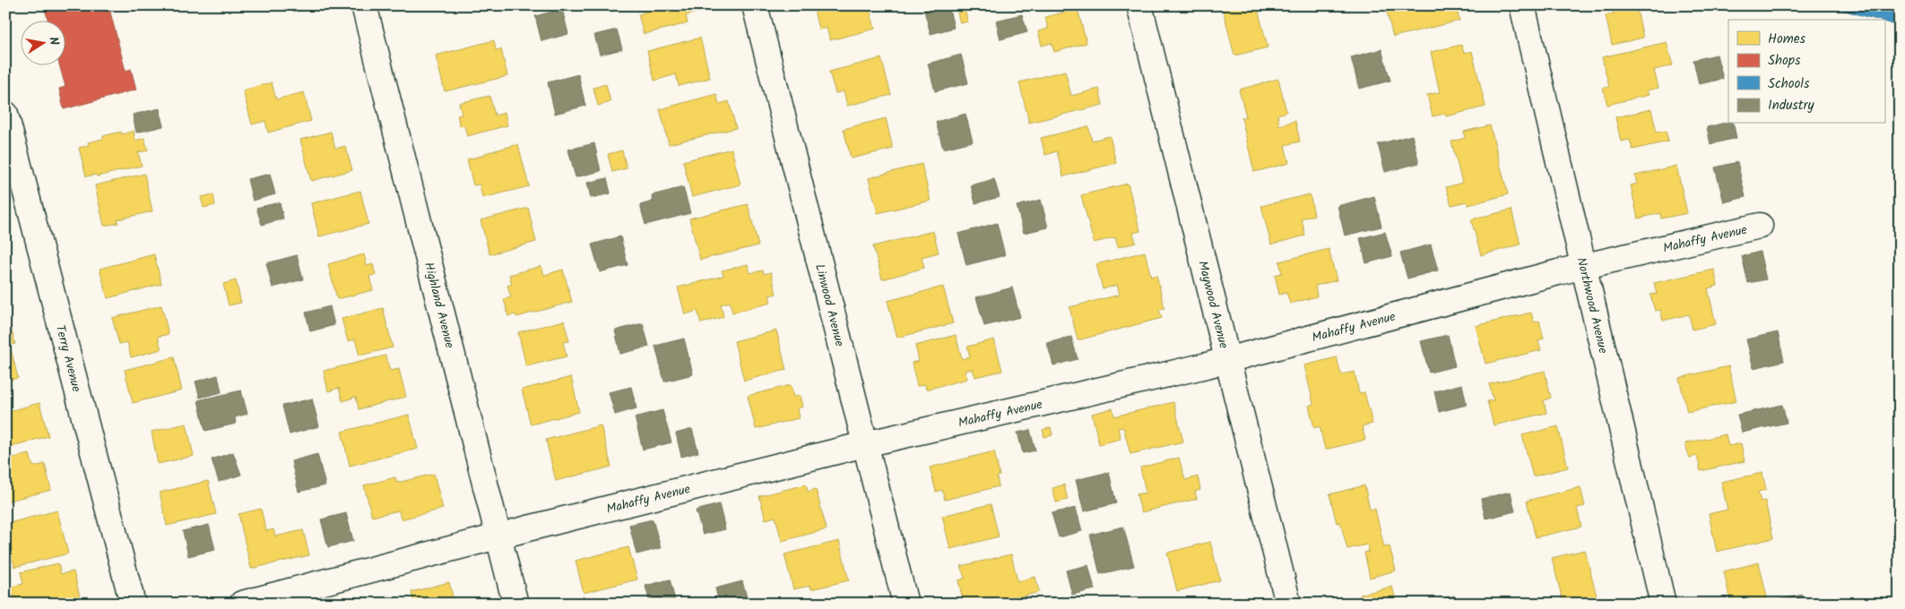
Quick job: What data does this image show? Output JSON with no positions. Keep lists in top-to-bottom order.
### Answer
{
  "streets": {
    "street": [
      "Mahaffy Avenue",
      "Highland Avenue",
      "Linwood Avenue",
      "Maywood Avenue",
      "Northwood Avenue",
      "Terry Avenue"
    ]
  },
  "crossings": [
    ["Mahaffy Avenue", "Highland Avenue"],
    ["Mahaffy Avenue", "Linwood Avenue"],
    ["Mahaffy Avenue", "Maywood Avenue"],
    ["Mahaffy Avenue", "Northwood Avenue"]
  ],
  "legend": [
    "Homes",
    "Shops",
    "Schools",
    "Industry"
  ],
  "north": "right"
}
